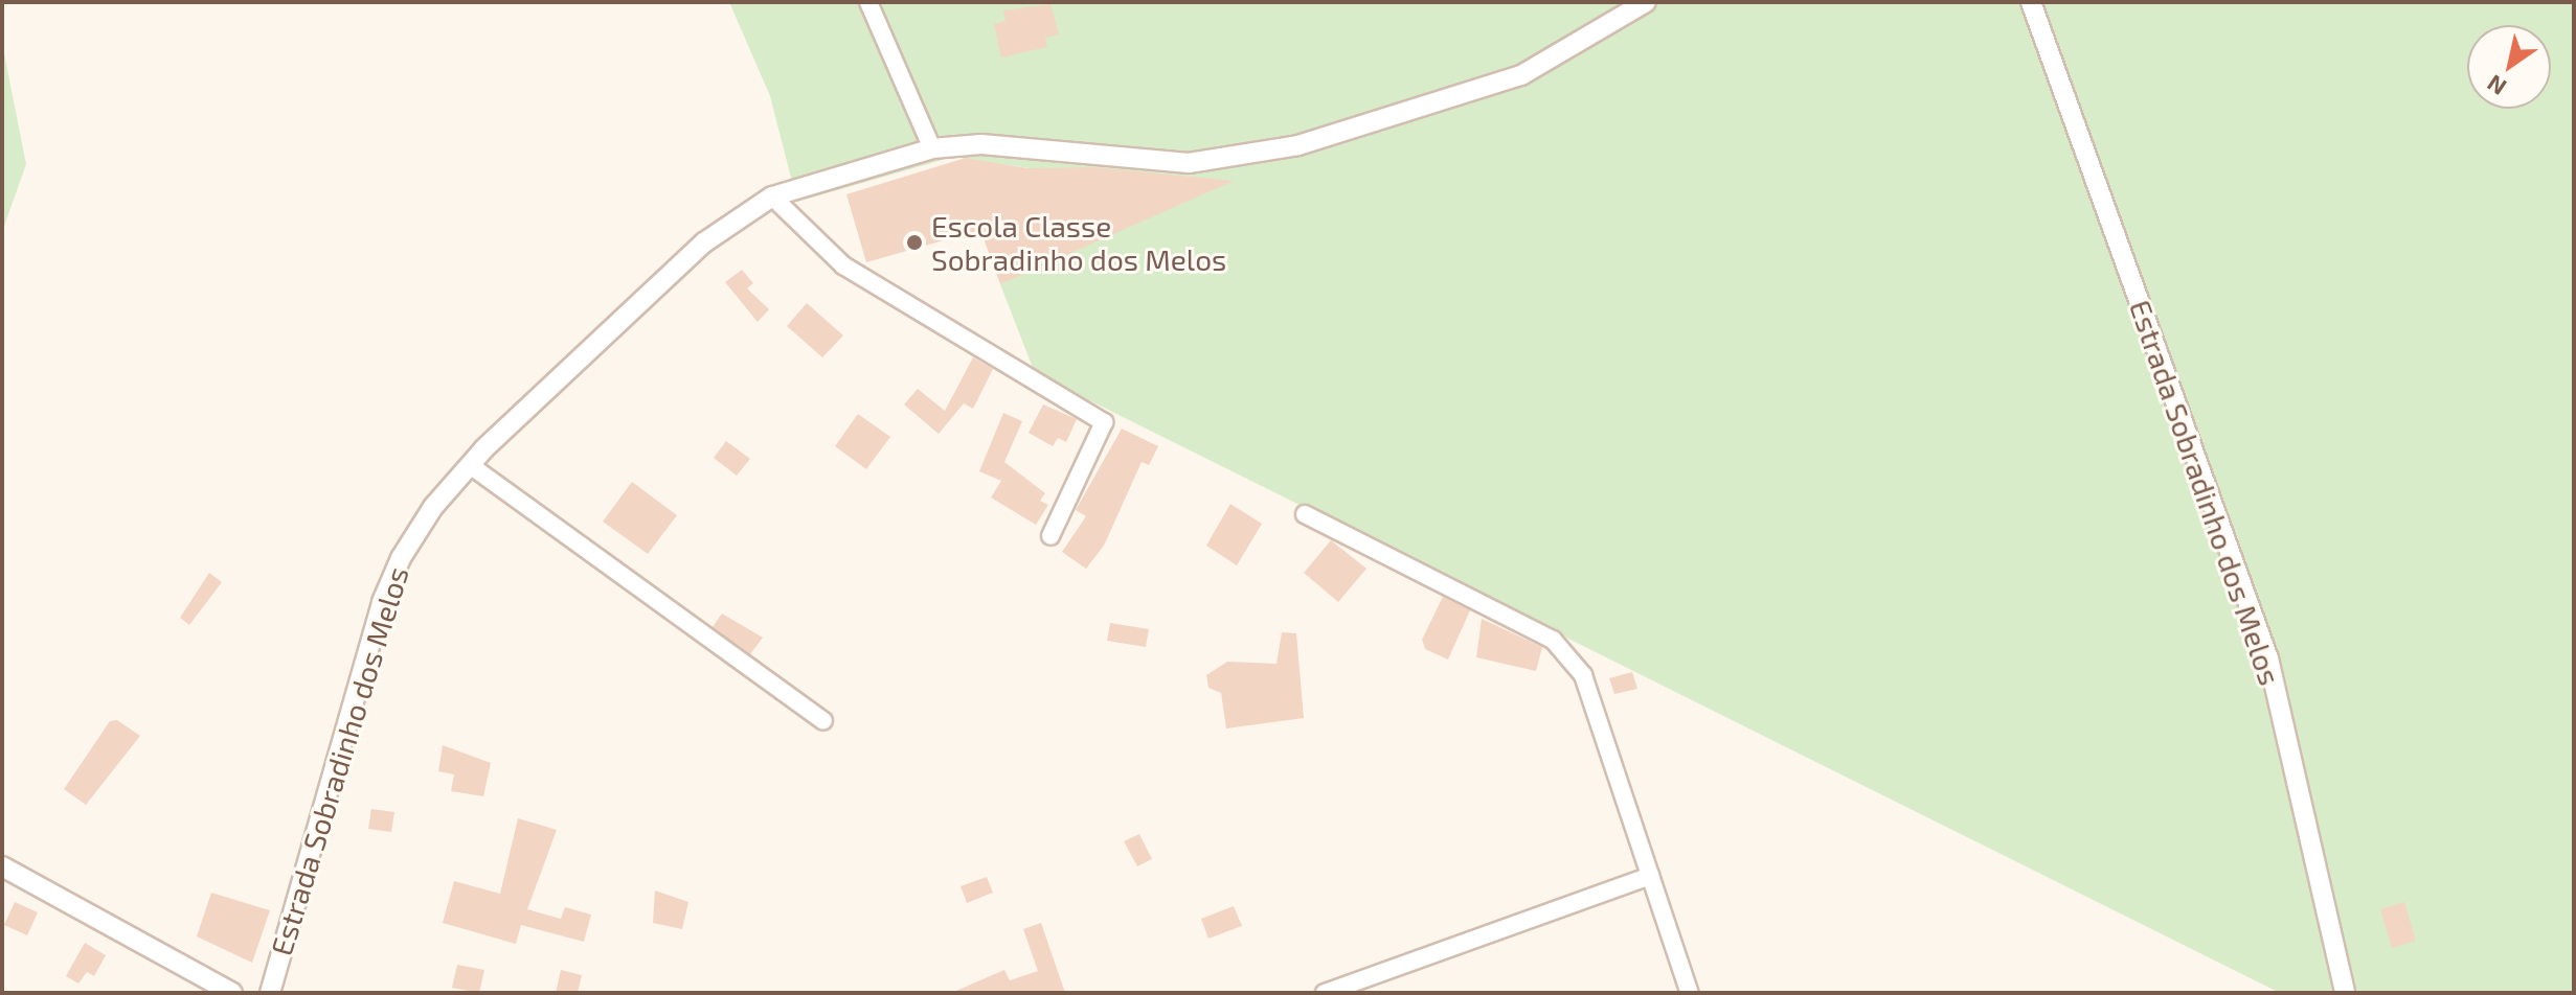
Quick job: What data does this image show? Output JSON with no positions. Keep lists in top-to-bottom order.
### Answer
{
  "streets": {
    "street": ["Estrada Sobradinho dos Melos"]
  },
  "places": ["Escola Classe Sobradinho dos Melos"],
  "north": "bottom left"
}
